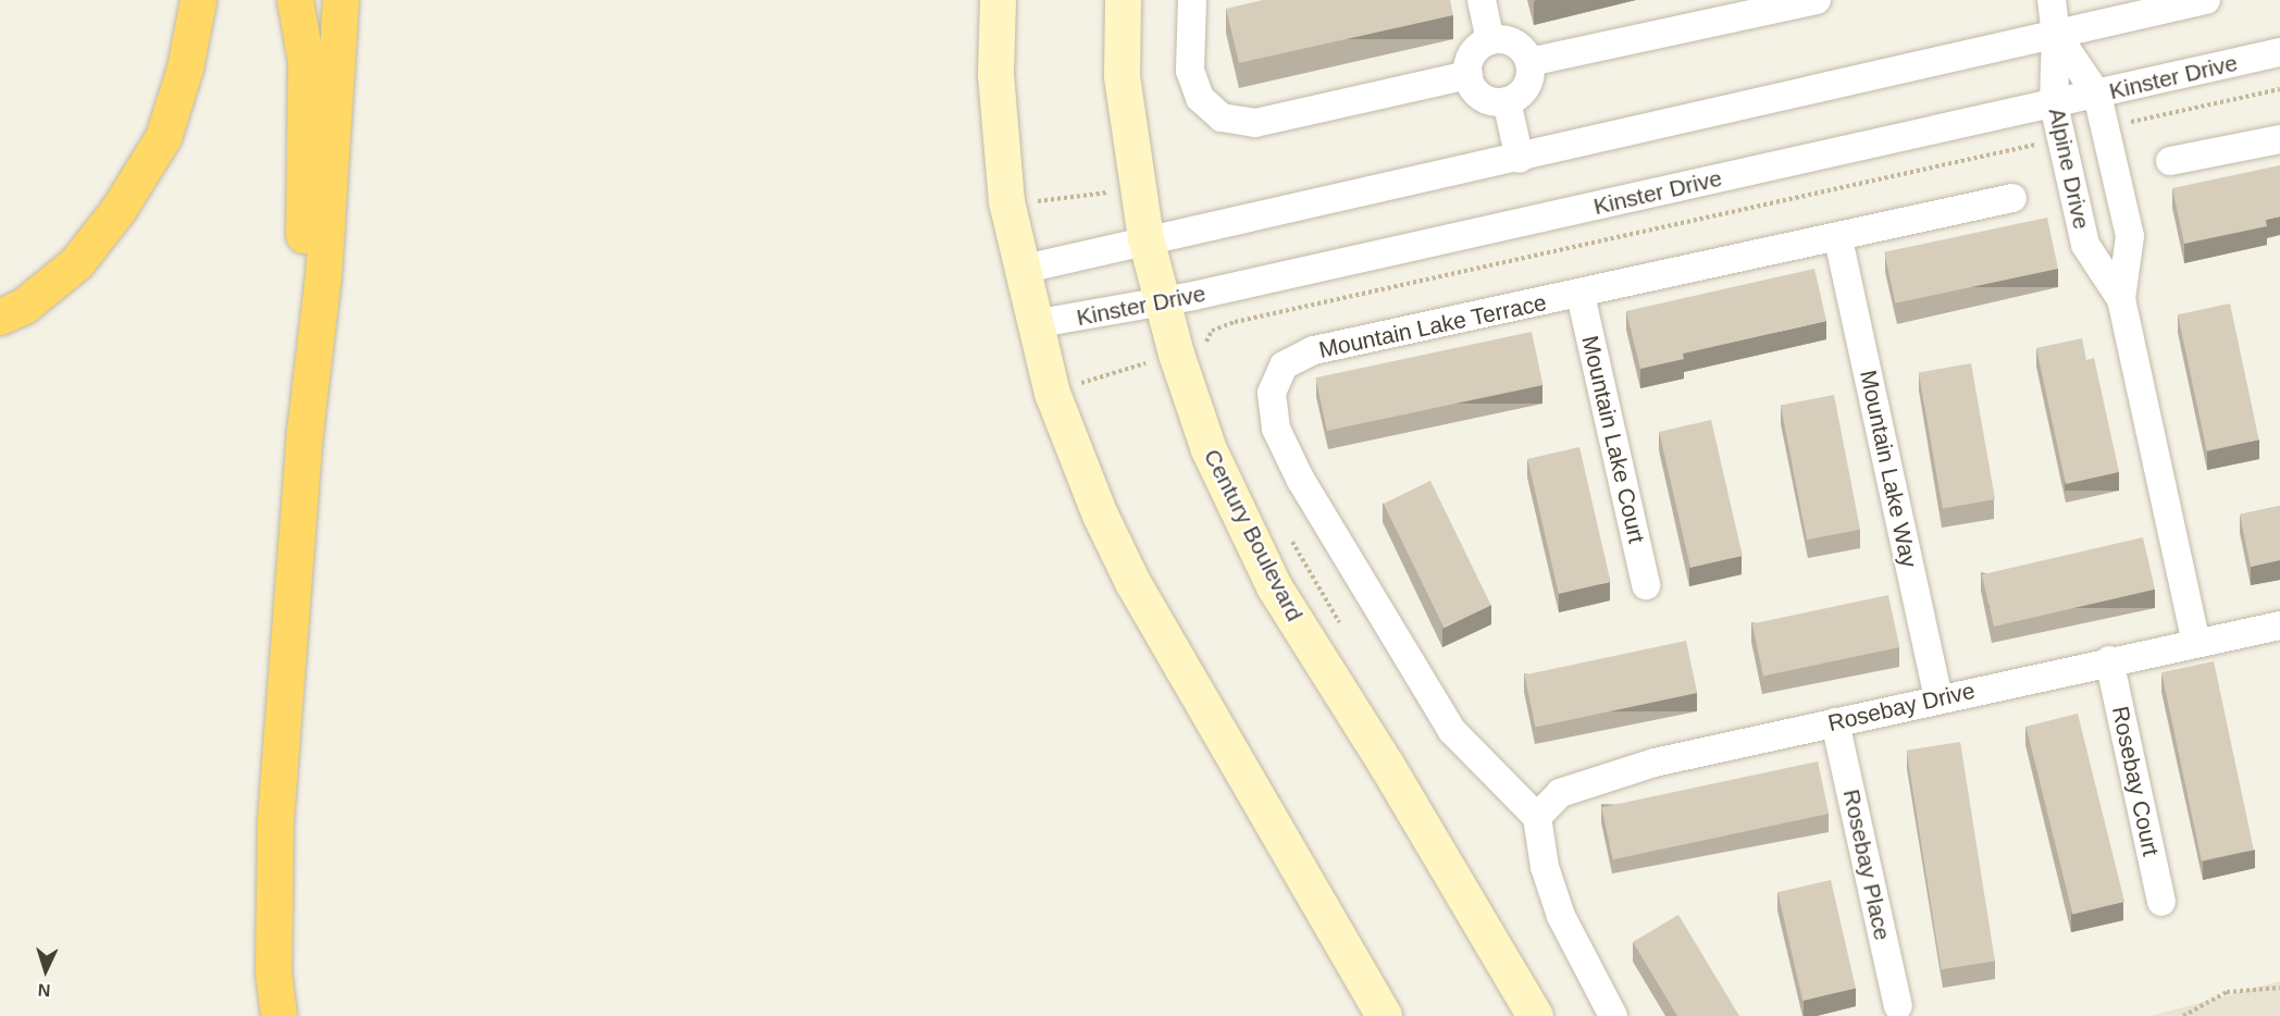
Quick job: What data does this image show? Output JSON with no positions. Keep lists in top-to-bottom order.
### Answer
{
  "streets": {
    "street": [
      "Kinster Drive",
      "Alpine Drive",
      "Mountain Lake Terrace",
      "Mountain Lake Court",
      "Mountain Lake Way",
      "Century Boulevard",
      "Rosebay Drive",
      "Rosebay Court",
      "Rosebay Place"
    ]
  },
  "crossings": [
    ["Kinster Drive", "Alpine Drive"],
    ["Kinster Drive", "Century Boulevard"],
    ["Alpine Drive", "Rosebay Drive"],
    ["Mountain Lake Terrace", "Mountain Lake Court"],
    ["Mountain Lake Terrace", "Mountain Lake Way"],
    ["Mountain Lake Terrace", "Rosebay Drive"],
    ["Mountain Lake Way", "Rosebay Drive"],
    ["Rosebay Drive", "Rosebay Court"],
    ["Rosebay Drive", "Rosebay Place"]
  ],
  "north": "bottom"
}
